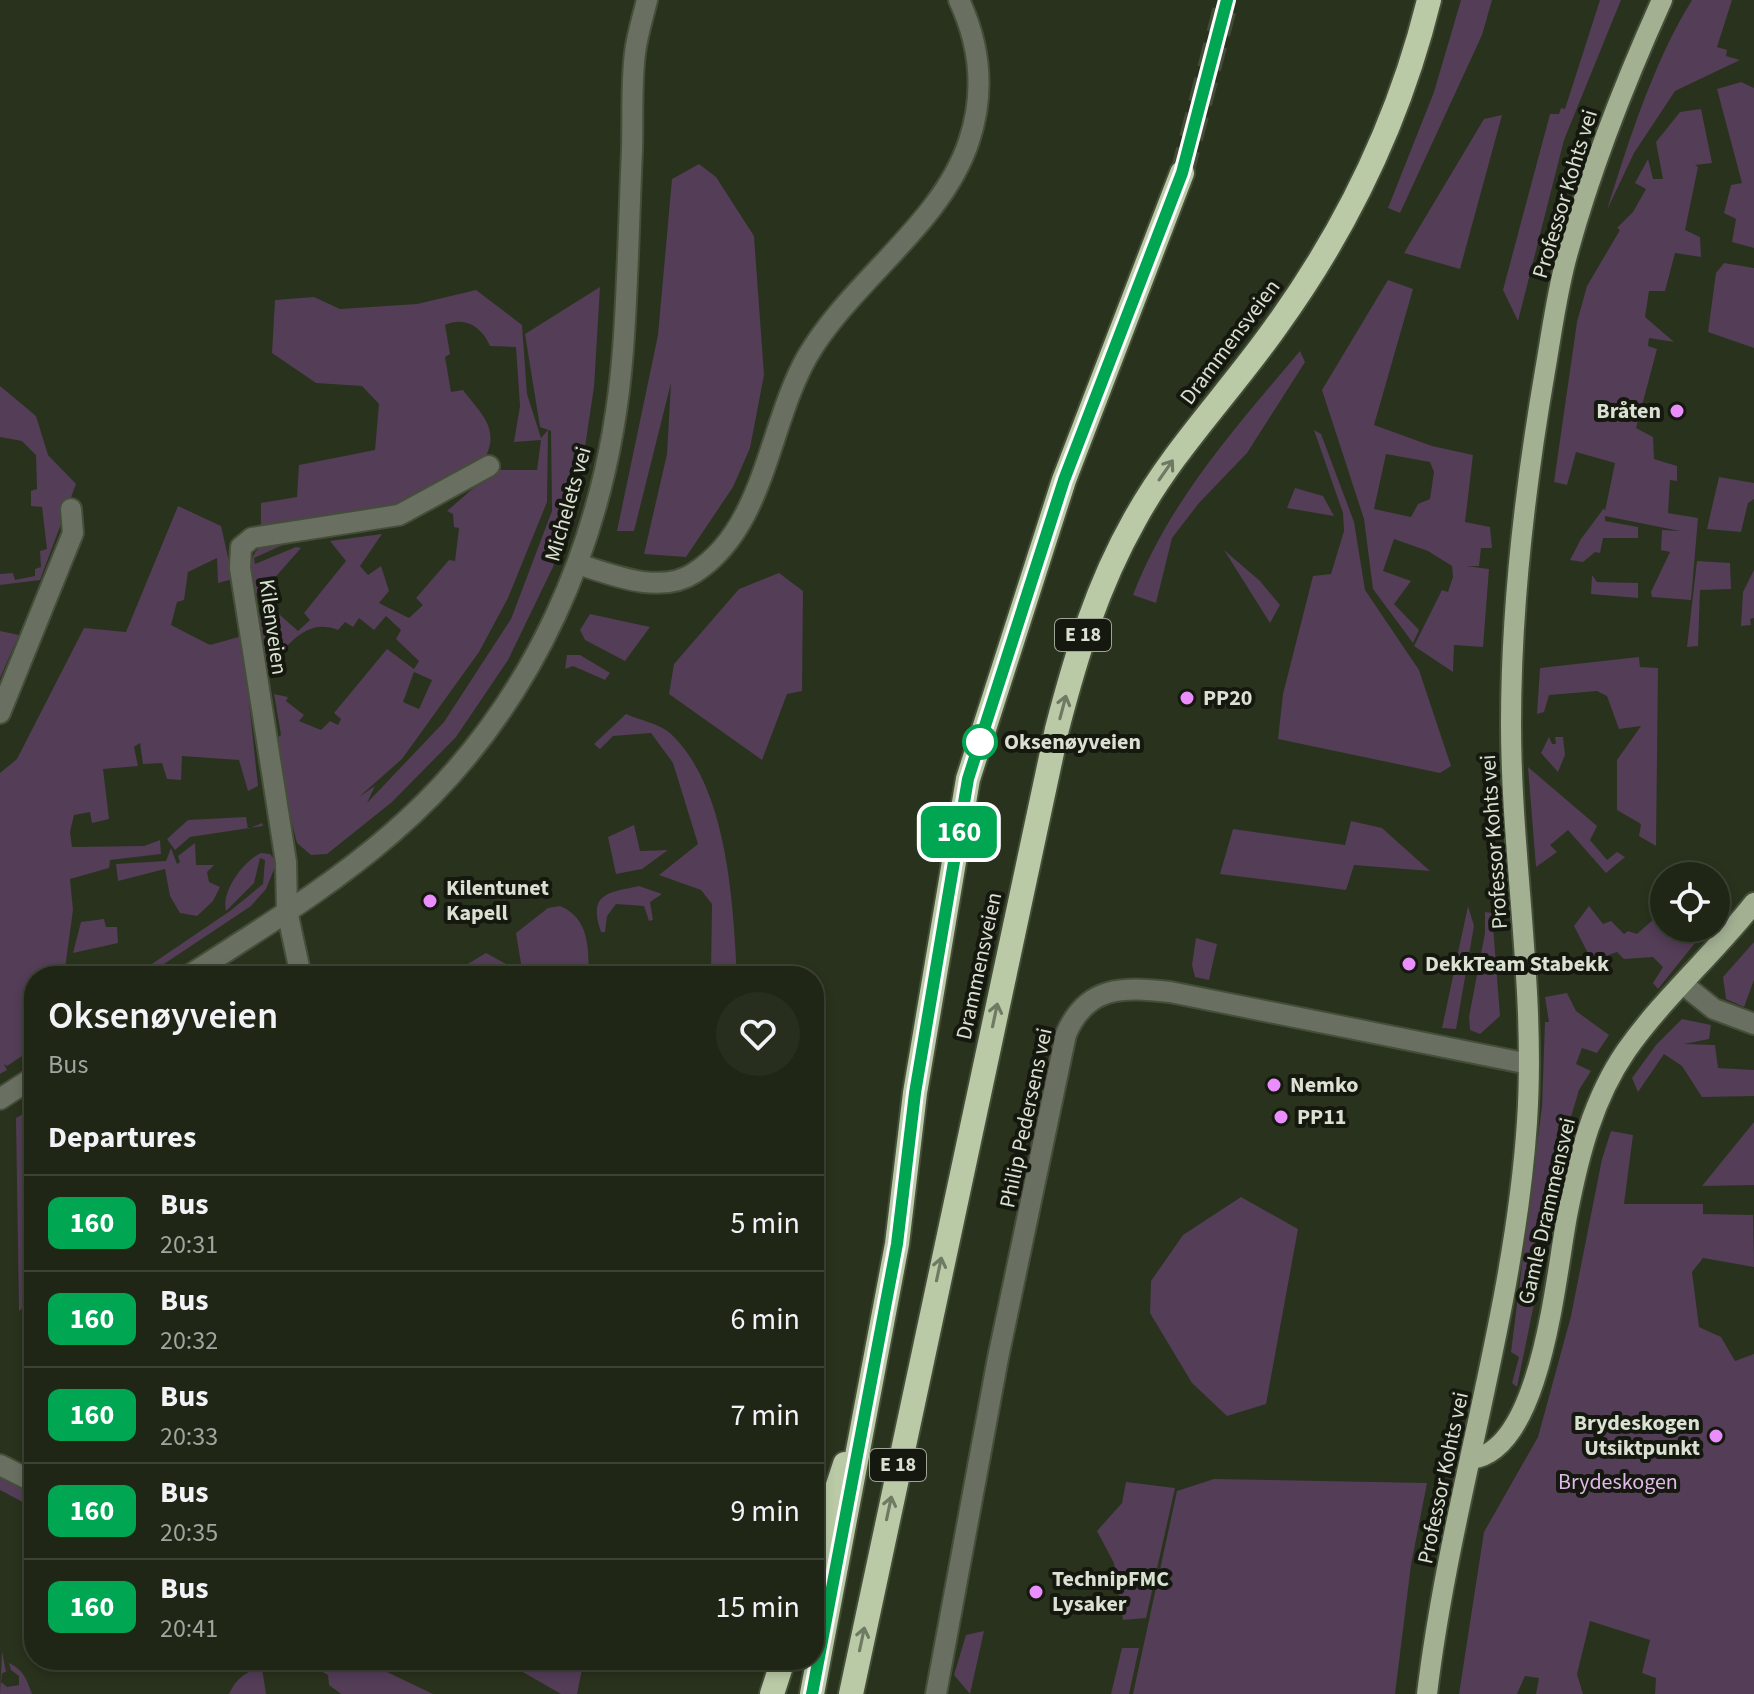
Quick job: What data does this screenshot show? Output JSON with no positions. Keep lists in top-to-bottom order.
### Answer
{
  "streets": {
    "highway": ["Drammensveien", "E 18"],
    "main road": ["Professor Kohts vei", "Gamle Drammensvei"],
    "street": ["Michelets vei", "Kilenveien", "Philip Pedersens vei"]
  },
  "crossings": [
    ["Professor Kohts vei", "Philip Pedersens vei"],
    ["Professor Kohts vei", "Gamle Drammensvei"],
    ["Drammensveien", "E 18"],
    ["Michelets vei", "Kilenveien"]
  ],
  "parks": ["Brydeskogen"],
  "places": [
    "Bråten",
    "PP20",
    "Oksenøyveien",
    "Kilentunet Kapell",
    "DekkTeam Stabekk",
    "Nemko",
    "PP11",
    "Brydeskogen Utsiktpunkt",
    "TechnipFMC Lysaker"
  ],
  "lines": ["bus line 160"],
  "page": {
    "on_map": "160",
    "heading": [
      ["Oksenøyveien", "Bus"],
      "Departures"
    ],
    "list": [
      {
        "mark": "160",
        "name": "Bus",
        "note": "20:31",
        "value": "5 min"
      },
      {
        "mark": "160",
        "name": "Bus",
        "note": "20:32",
        "value": "6 min"
      },
      {
        "mark": "160",
        "name": "Bus",
        "note": "20:33",
        "value": "7 min"
      },
      {
        "mark": "160",
        "name": "Bus",
        "note": "20:35",
        "value": "9 min"
      },
      {
        "mark": "160",
        "name": "Bus",
        "note": "20:41",
        "value": "15 min"
      }
    ]
  }
}
